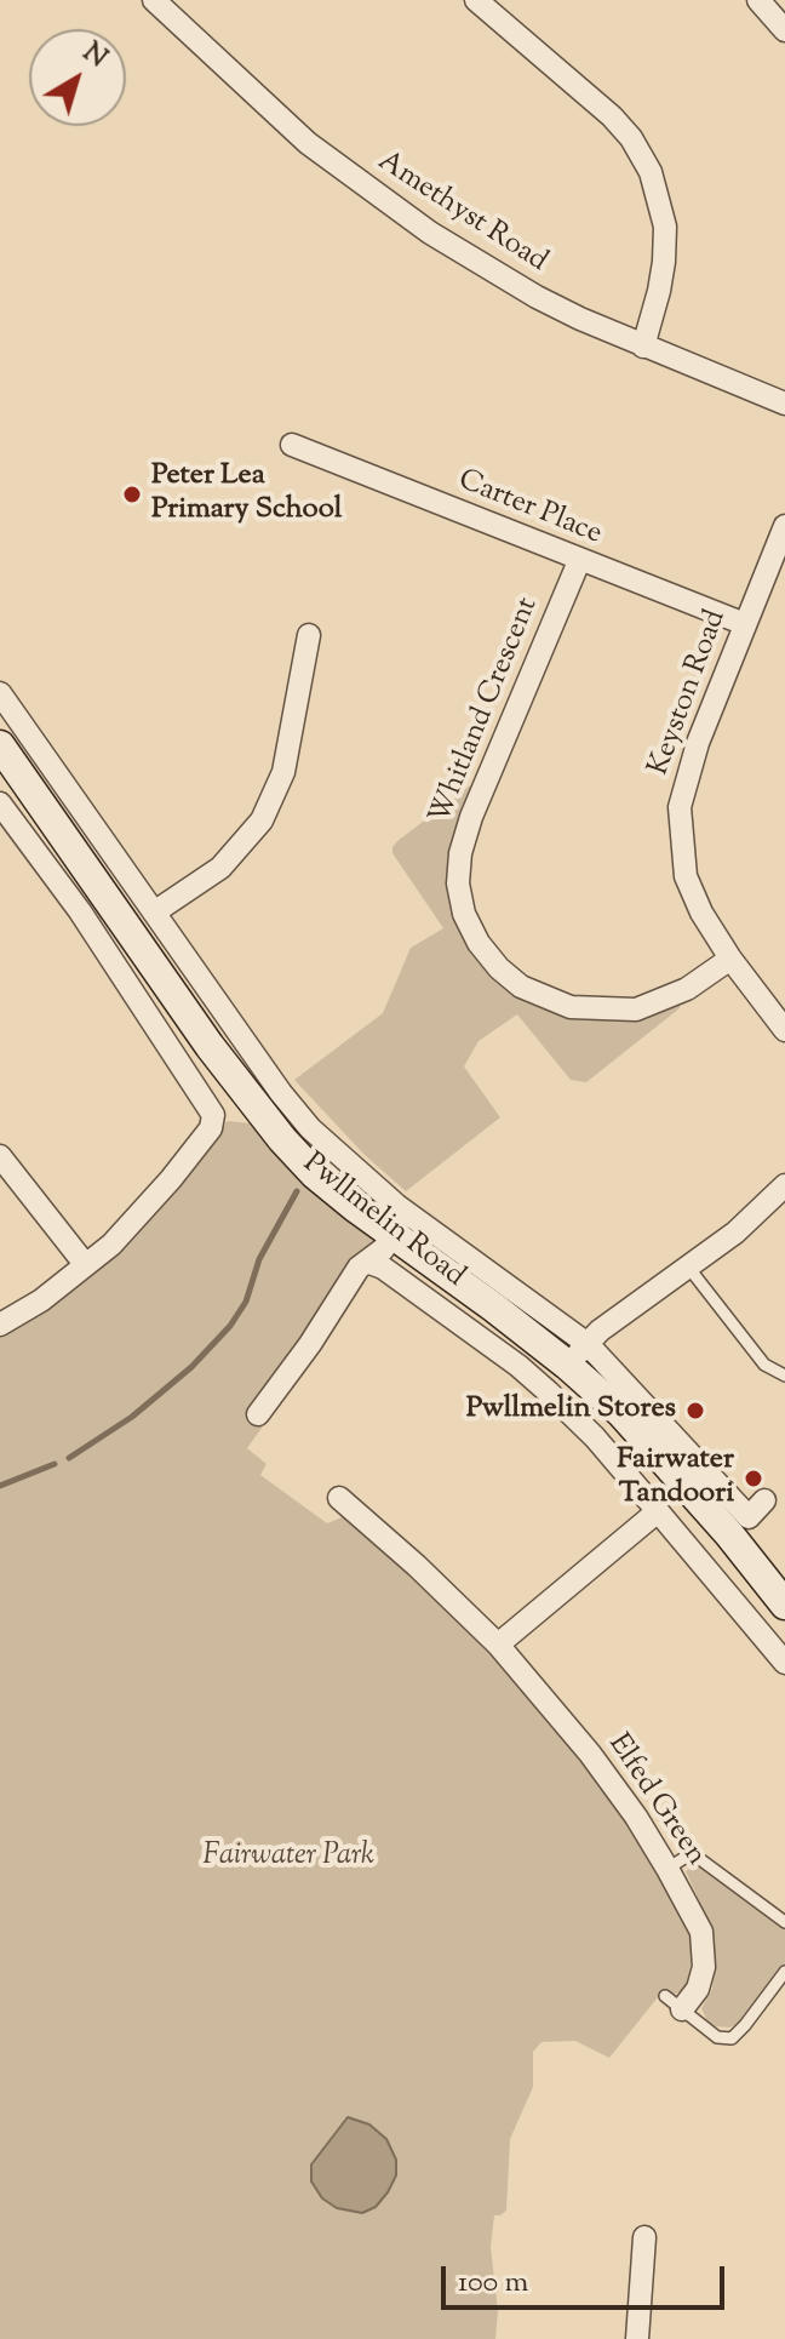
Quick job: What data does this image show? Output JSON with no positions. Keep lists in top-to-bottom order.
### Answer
{
  "streets": {
    "street": [
      "Amethyst Road",
      "Carter Place",
      "Keyston Road",
      "Whitland Crescent",
      "Pwllmelin Road",
      "Elfed Green"
    ]
  },
  "crossings": [
    ["Carter Place", "Keyston Road"],
    ["Carter Place", "Whitland Crescent"],
    ["Keyston Road", "Whitland Crescent"]
  ],
  "parks": ["Fairwater Park"],
  "places": ["Peter Lea Primary School", "Pwllmelin Stores", "Fairwater Tandoori"],
  "scale_bar": "100 m",
  "north": "top right"
}
